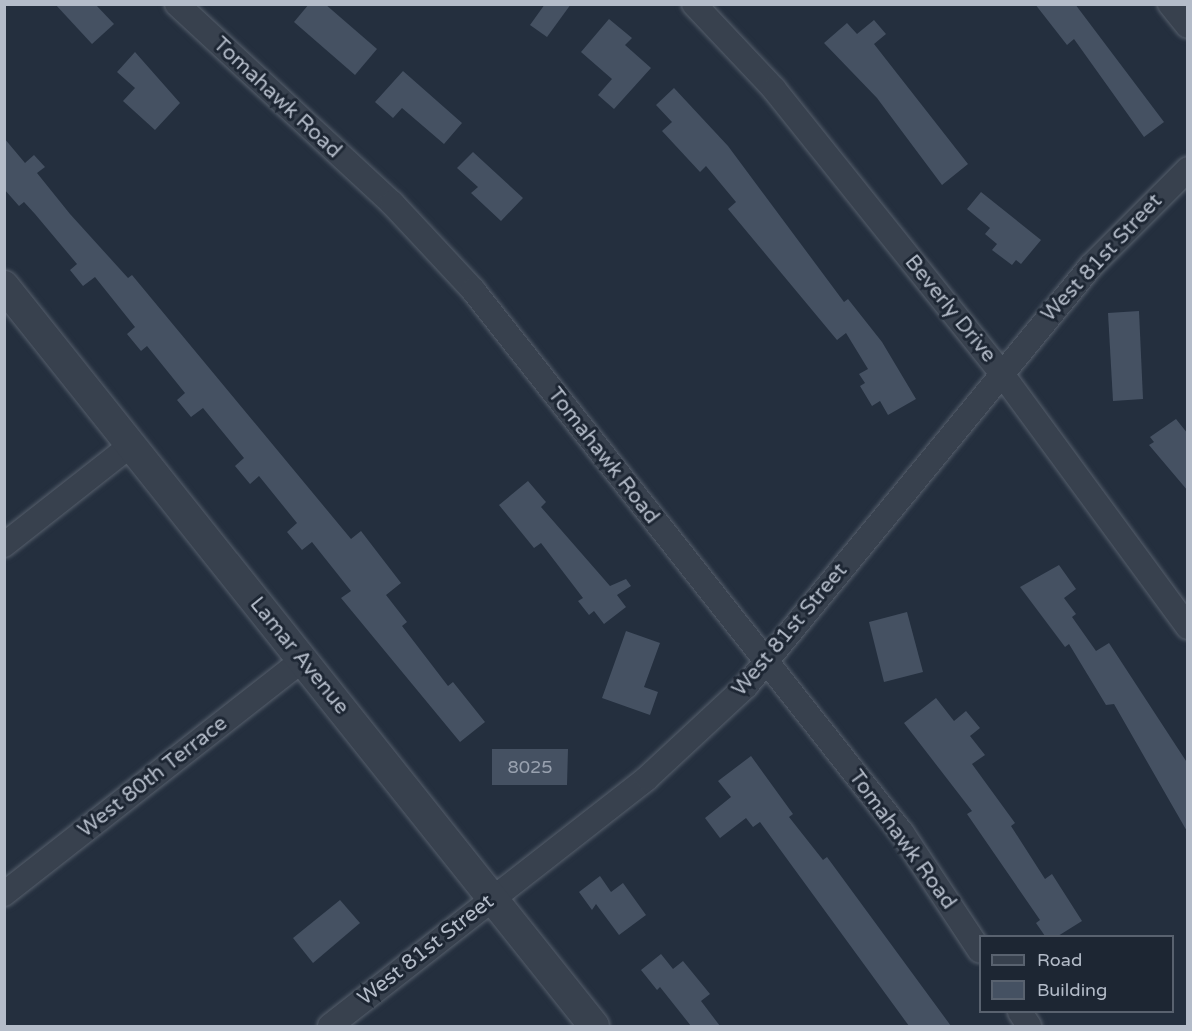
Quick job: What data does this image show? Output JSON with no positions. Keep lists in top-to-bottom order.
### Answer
{
  "streets": {
    "street": [
      "Tomahawk Road",
      "West 81st Street",
      "Beverly Drive",
      "Lamar Avenue",
      "West 80th Terrace"
    ]
  },
  "crossings": [
    ["Tomahawk Road", "West 81st Street"],
    ["West 81st Street", "Beverly Drive"],
    ["West 81st Street", "Lamar Avenue"],
    ["Lamar Avenue", "West 80th Terrace"]
  ],
  "house_numbers": ["8025"],
  "legend": ["Road", "Building"]
}
